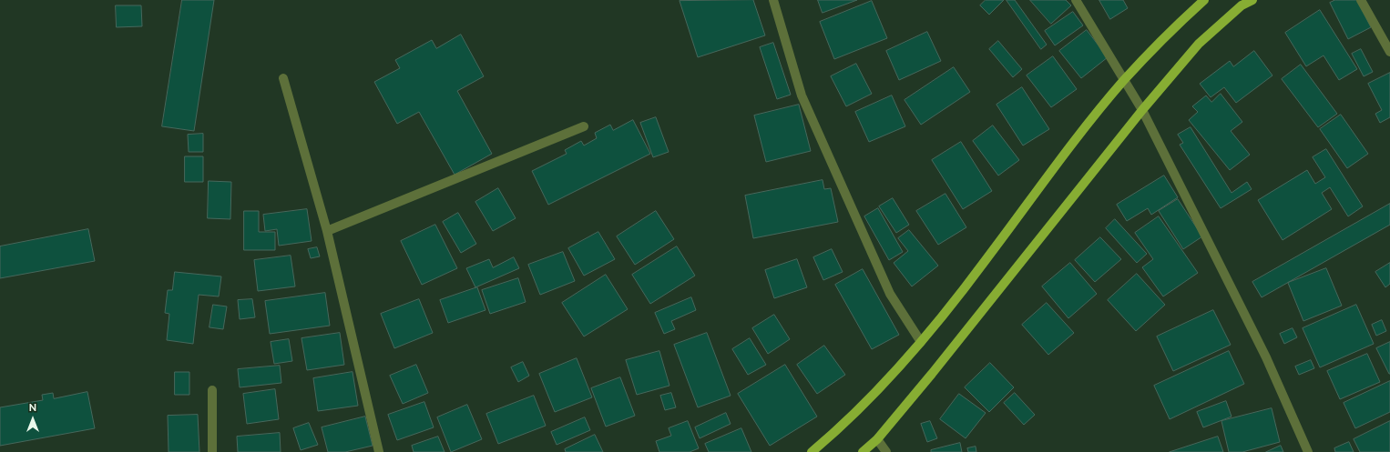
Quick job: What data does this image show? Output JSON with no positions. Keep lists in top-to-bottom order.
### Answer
{
  "north": "top"
}
